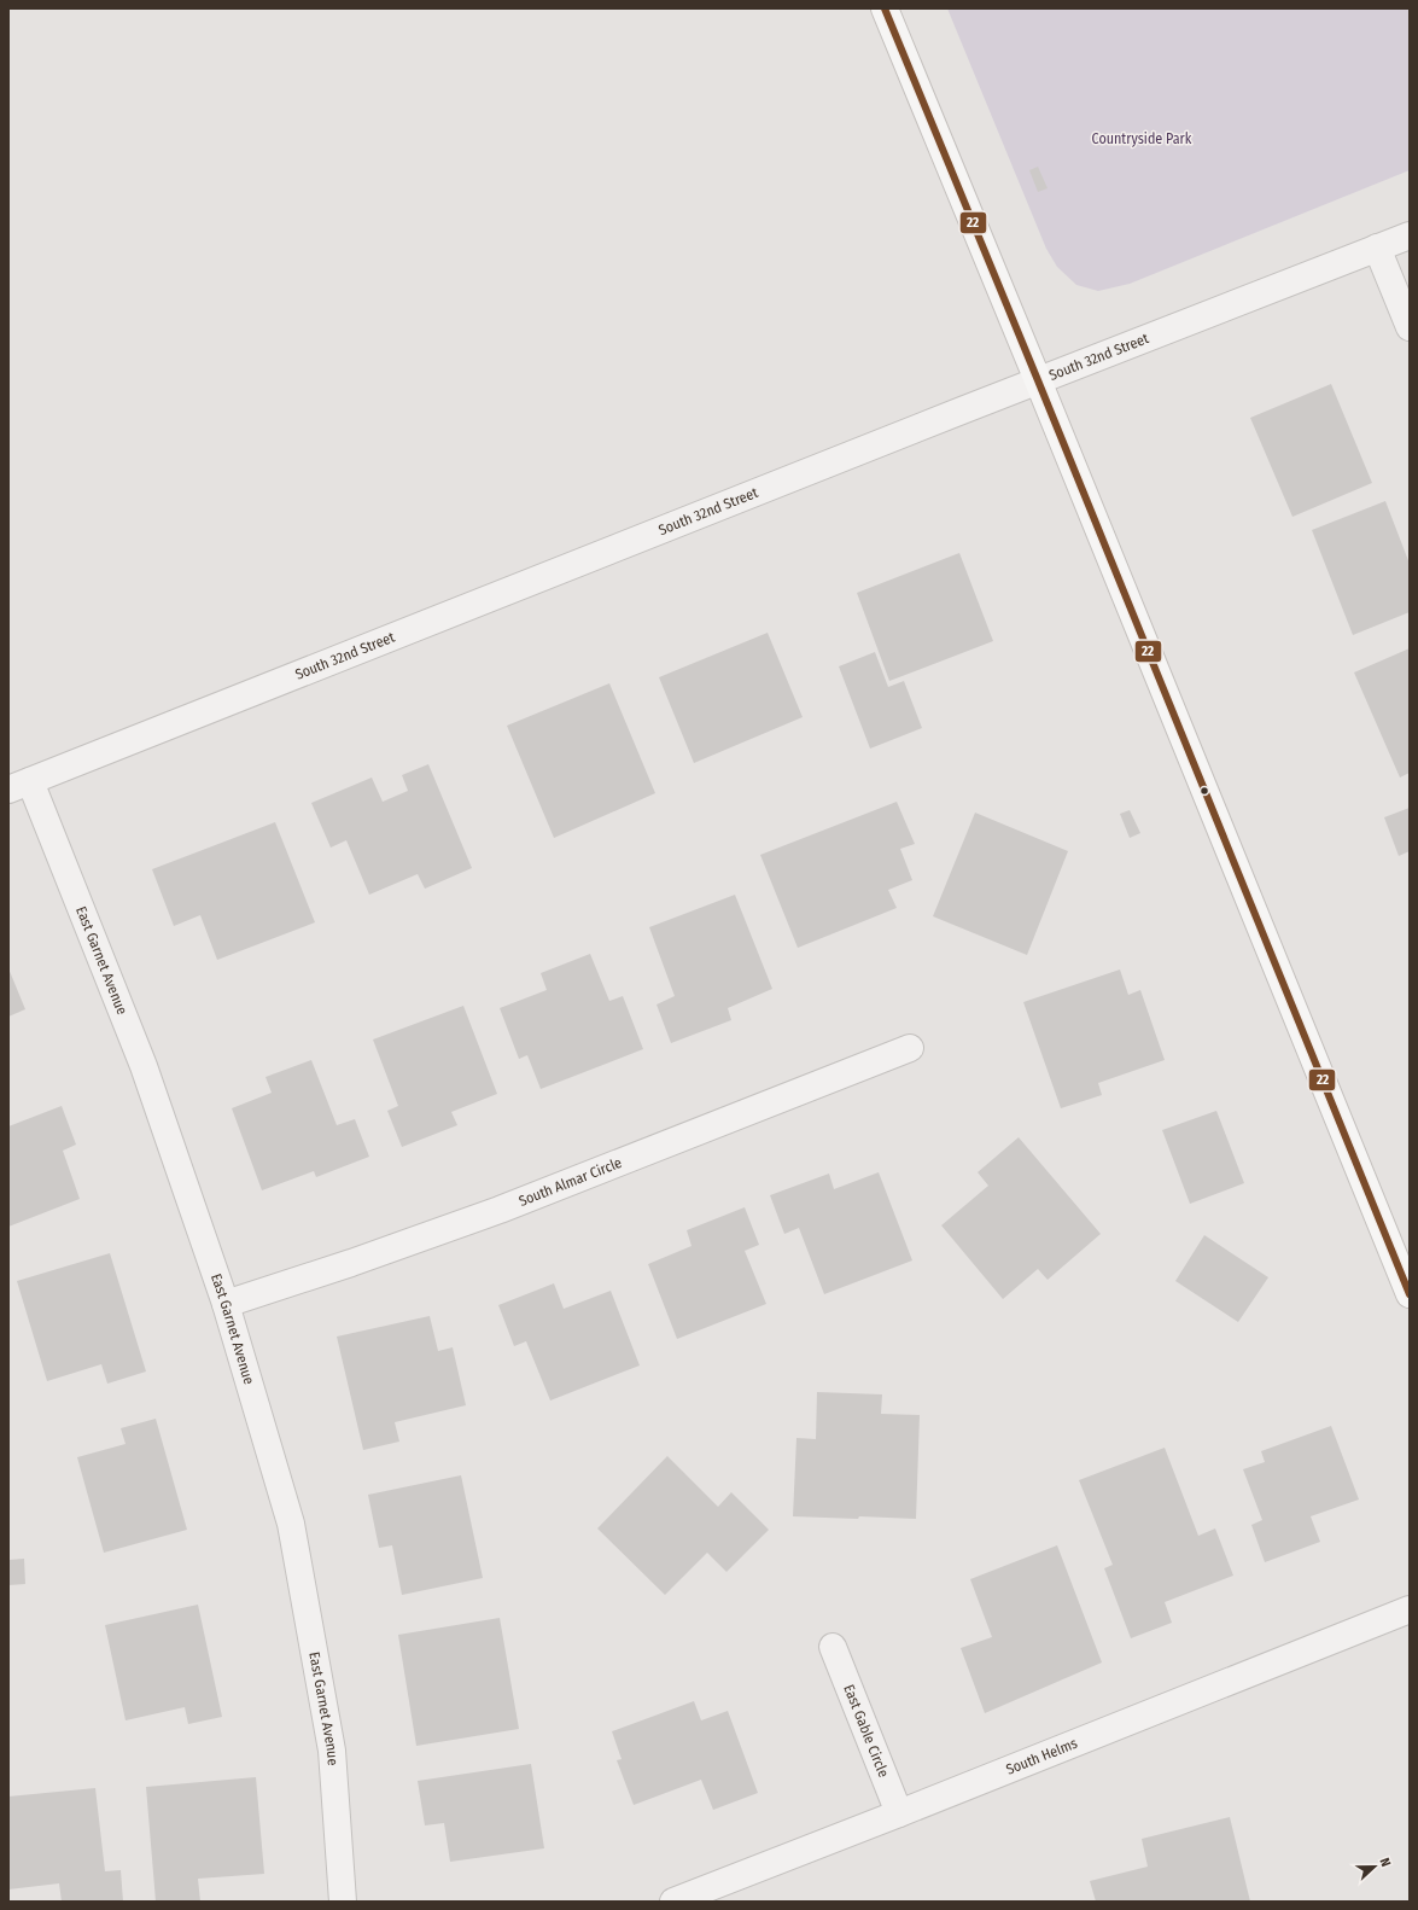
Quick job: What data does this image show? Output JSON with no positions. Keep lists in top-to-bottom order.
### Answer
{
  "streets": {
    "street": [
      "South 32nd Street",
      "East Garnet Avenue",
      "South Almar Circle",
      "East Gable Circle",
      "South Helms"
    ]
  },
  "crossings": [
    ["South 32nd Street", "East Garnet Avenue"],
    ["East Garnet Avenue", "South Almar Circle"],
    ["East Gable Circle", "South Helms"]
  ],
  "parks": ["Countryside Park"],
  "lines": ["transit line 22"],
  "north": "right"
}
